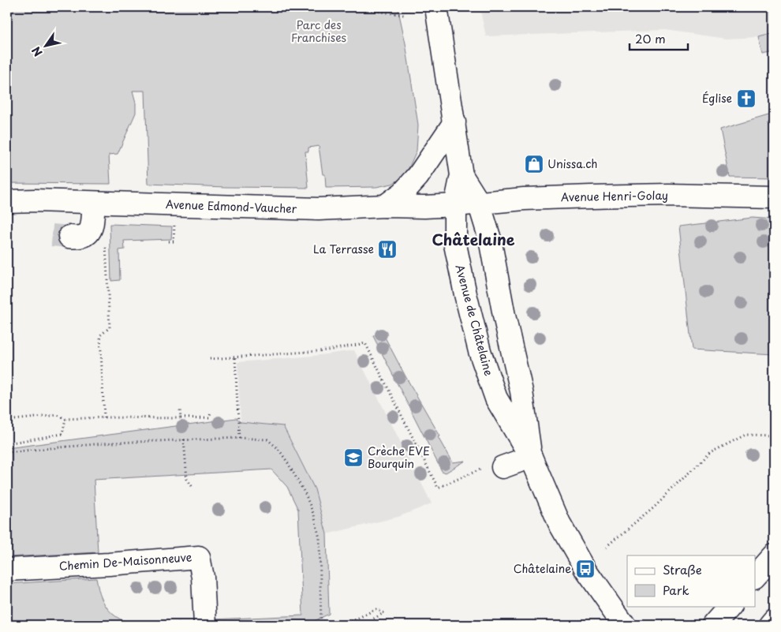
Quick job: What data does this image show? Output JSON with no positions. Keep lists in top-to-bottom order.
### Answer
{
  "streets": {
    "street": [
      "Avenue Henri-Golay",
      "Avenue Edmond-Vaucher",
      "Avenue de Châtelaine",
      "Chemin De-Maisonneuve"
    ]
  },
  "crossings": [
    ["Avenue Henri-Golay", "Avenue Edmond-Vaucher"],
    ["Avenue Henri-Golay", "Avenue de Châtelaine"],
    ["Avenue Edmond-Vaucher", "Avenue de Châtelaine"]
  ],
  "districts": ["Châtelaine"],
  "parks": ["Parc des Franchises"],
  "places": {
    "church": ["Église"],
    "shop": ["Unissa.ch"],
    "restaurant": ["La Terrasse"],
    "school or university": ["Crèche EVE Bourquin"],
    "bus stop": ["Châtelaine"]
  },
  "legend": ["Straße", "Park"],
  "scale_bar": "20 m",
  "north": "bottom left"
}
